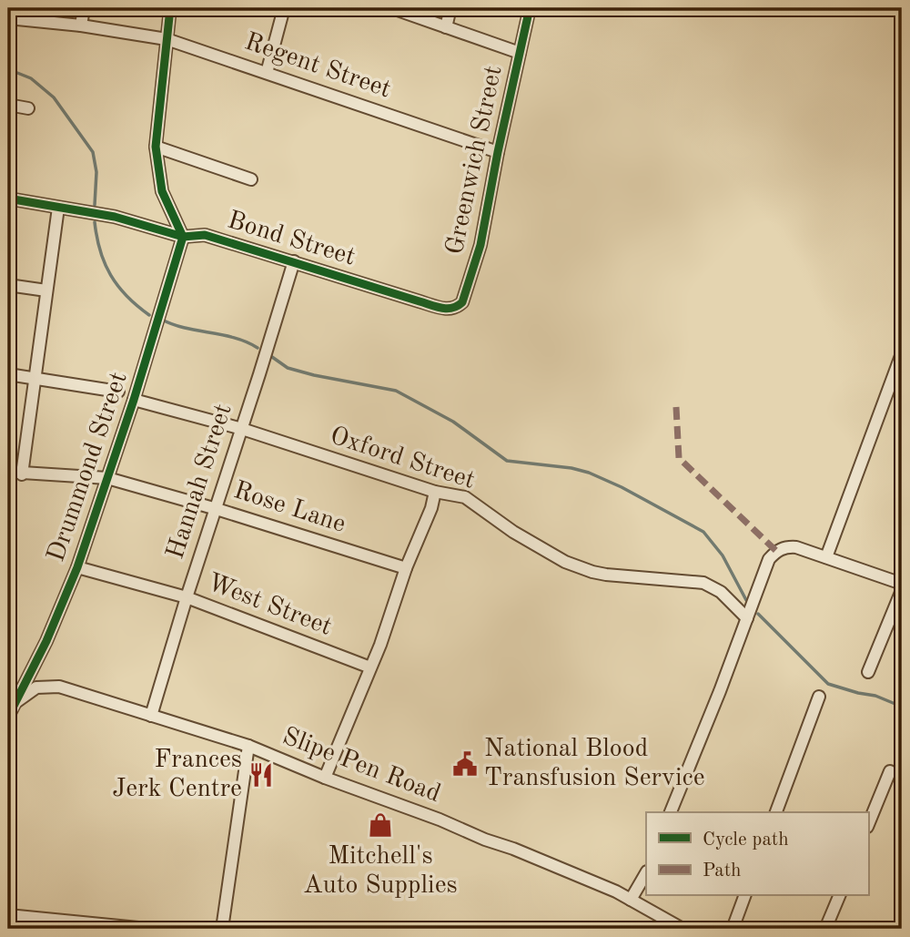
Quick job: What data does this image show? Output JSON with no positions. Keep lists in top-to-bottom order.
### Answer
{
  "streets": {
    "street": [
      "Regent Street",
      "Greenwich Street",
      "Bond Street",
      "Oxford Street",
      "Drummond Street",
      "Hannah Street",
      "Rose Lane",
      "West Street",
      "Slipe Pen Road"
    ]
  },
  "crossings": [
    ["Regent Street", "Greenwich Street"],
    ["Greenwich Street", "Bond Street"],
    ["Bond Street", "Drummond Street"],
    ["Bond Street", "Hannah Street"],
    ["Oxford Street", "Drummond Street"],
    ["Oxford Street", "Hannah Street"],
    ["Drummond Street", "Rose Lane"],
    ["Drummond Street", "West Street"],
    ["Drummond Street", "Slipe Pen Road"],
    ["Hannah Street", "Rose Lane"],
    ["Hannah Street", "West Street"],
    ["Hannah Street", "Slipe Pen Road"]
  ],
  "places": {
    "public building": ["National Blood Transfusion Service"],
    "restaurant": ["Frances Jerk Centre"],
    "shop": ["Mitchell's Auto Supplies"]
  },
  "legend": ["Cycle path", "Path"]
}
